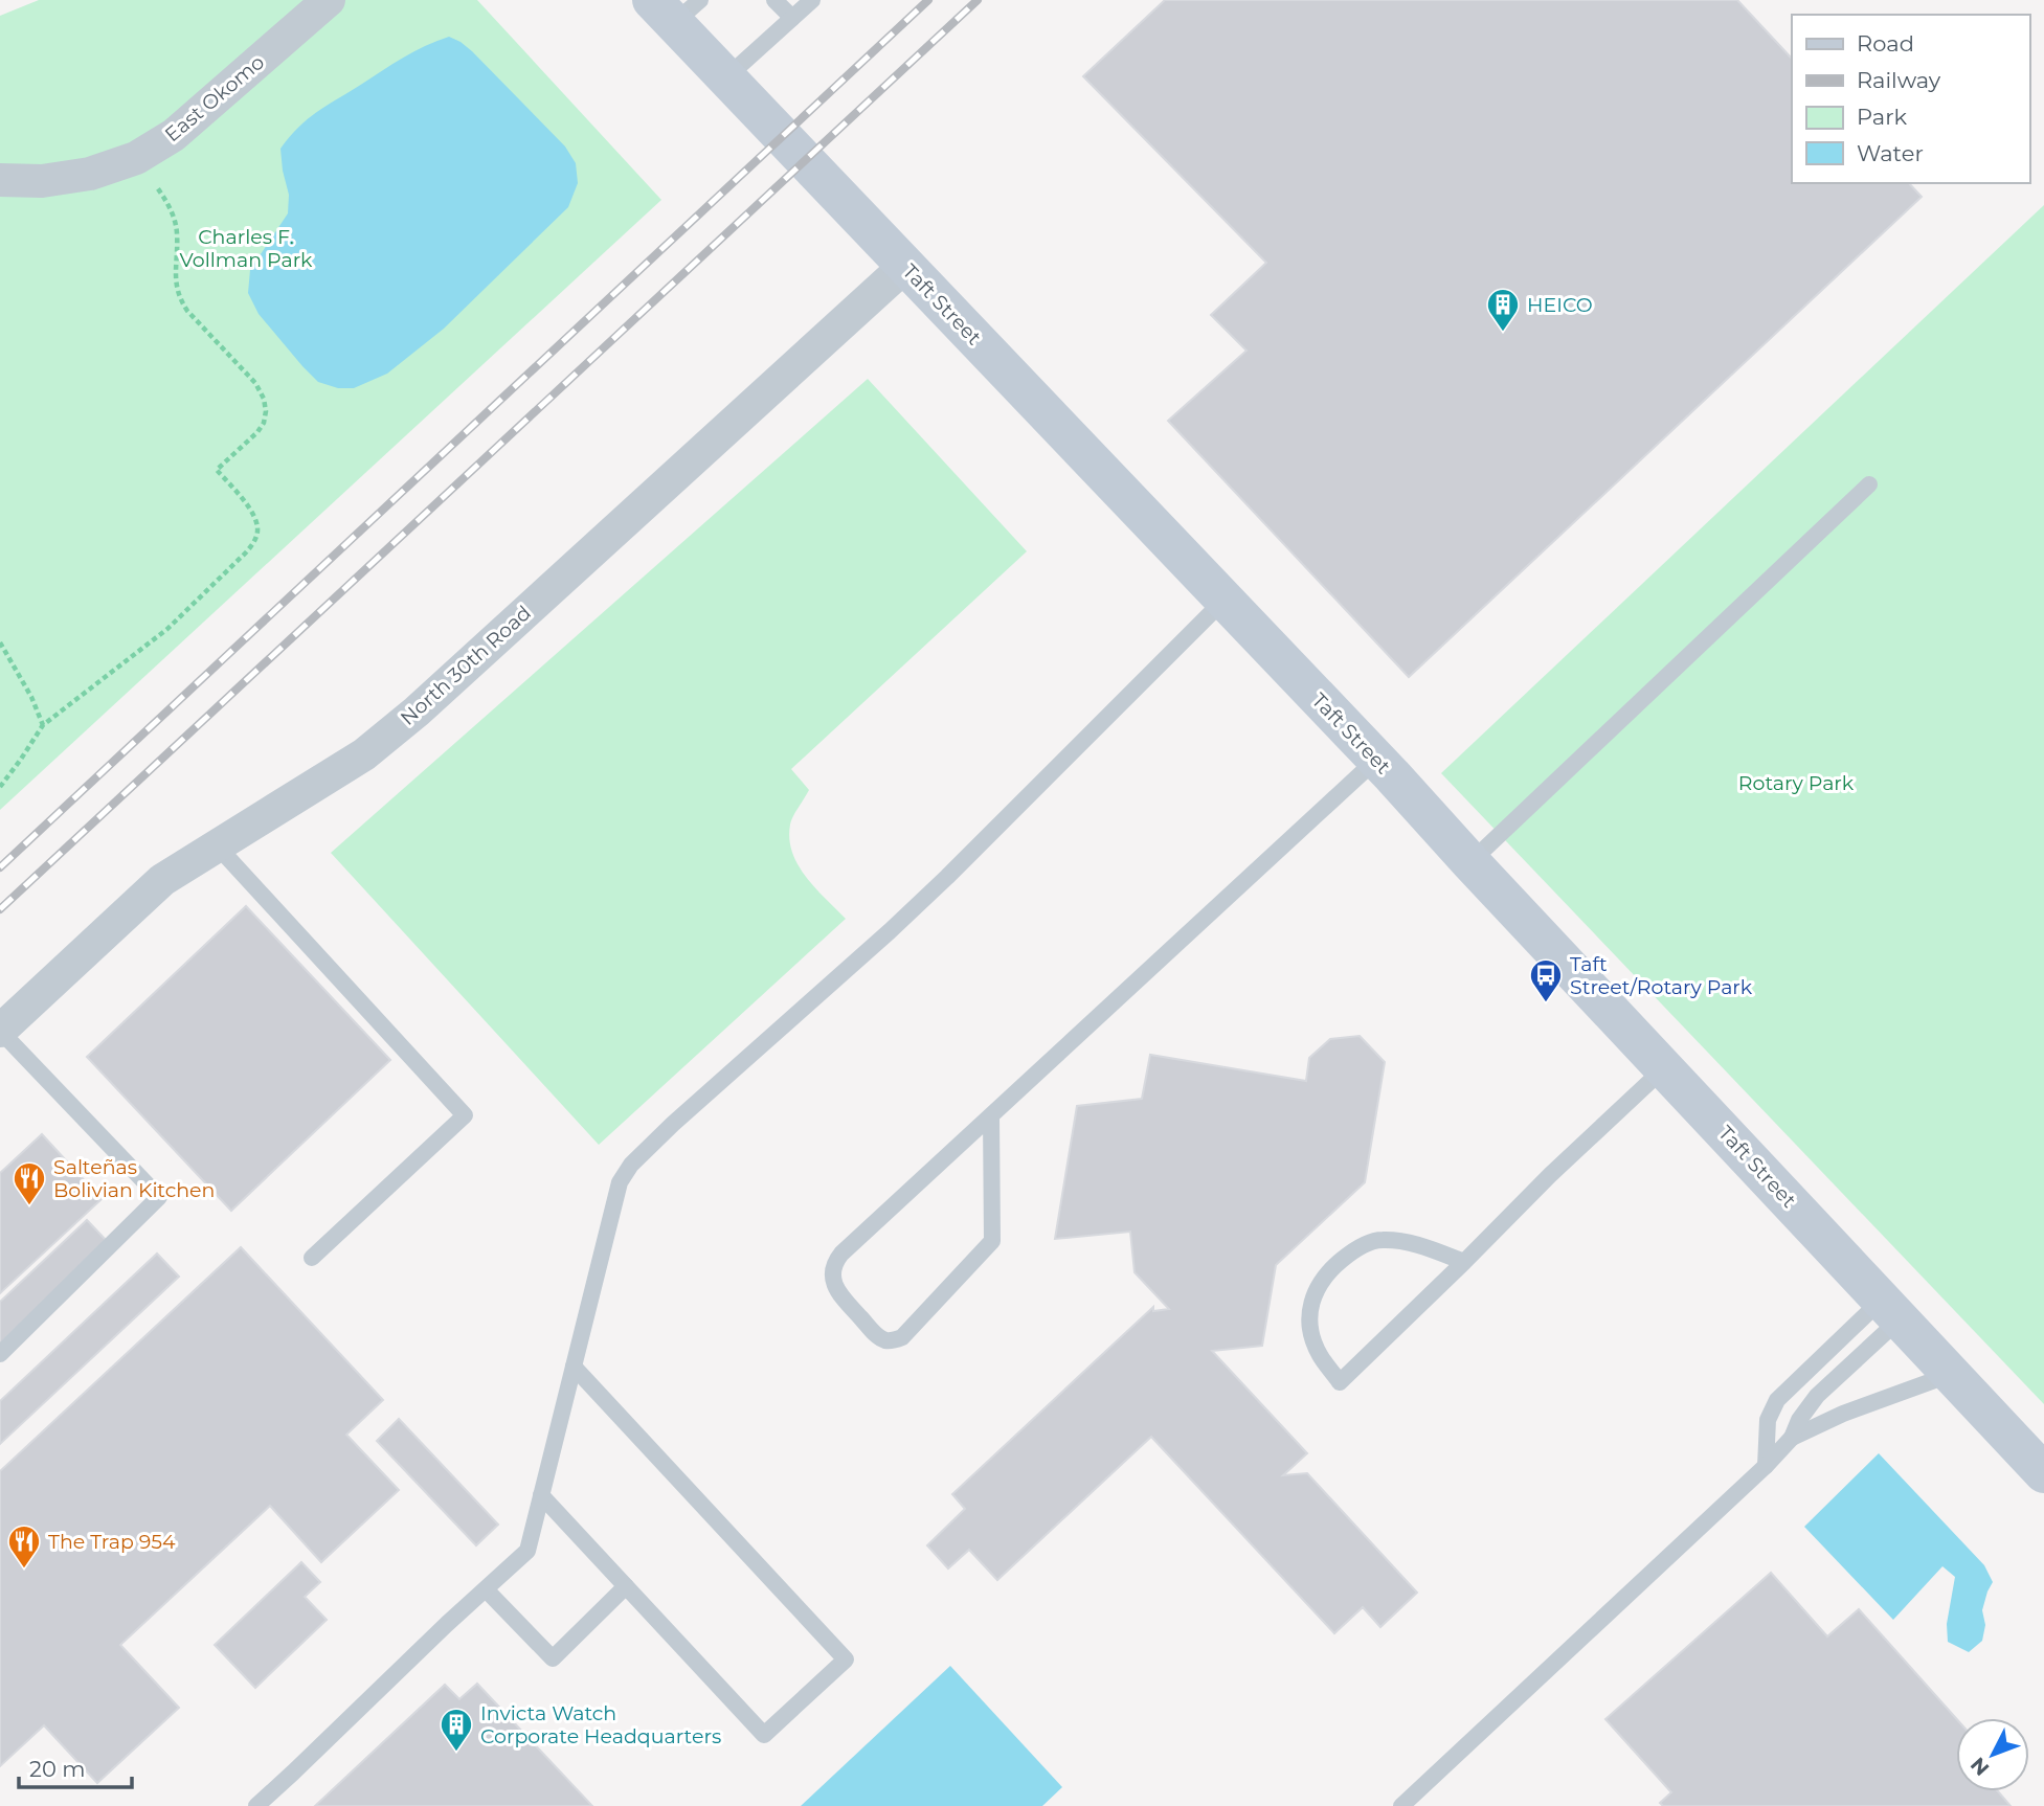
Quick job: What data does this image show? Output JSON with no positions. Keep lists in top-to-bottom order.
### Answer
{
  "streets": {
    "street": ["East Okomo", "Taft Street", "North 30th Road"]
  },
  "crossings": [
    ["Taft Street", "North 30th Road"]
  ],
  "parks": ["Charles F. Vollman Park", "Rotary Park"],
  "places": {
    "building": ["HEICO", "Invicta Watch Corporate Headquarters"],
    "bus stop": ["Taft Street/Rotary Park"],
    "restaurant": ["Salteñas Bolivian Kitchen", "The Trap 954"]
  },
  "legend": [
    "Road",
    "Railway",
    "Park",
    "Water"
  ],
  "scale_bar": "20 m",
  "north": "bottom left"
}
